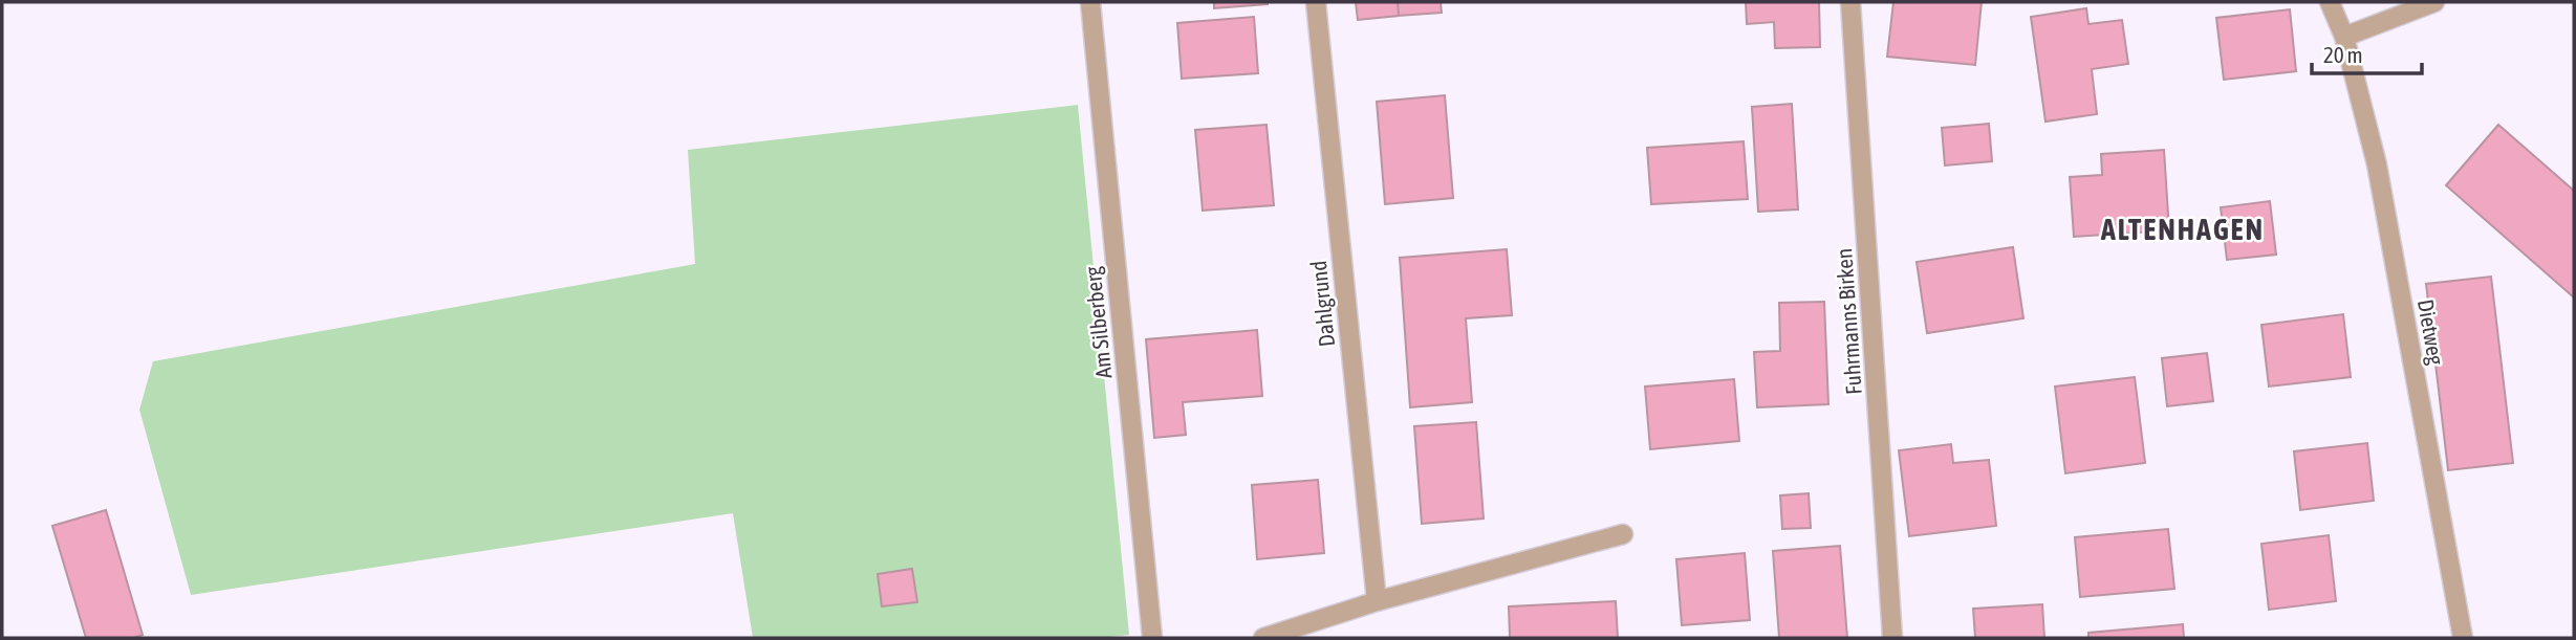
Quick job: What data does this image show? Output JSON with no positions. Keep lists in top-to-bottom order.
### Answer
{
  "streets": {
    "street": [
      "Dahlgrund",
      "Fuhrmanns Birken",
      "Am Silberberg",
      "Dietweg"
    ]
  },
  "districts": ["ALTENHAGEN"],
  "scale_bar": "20 m"
}
